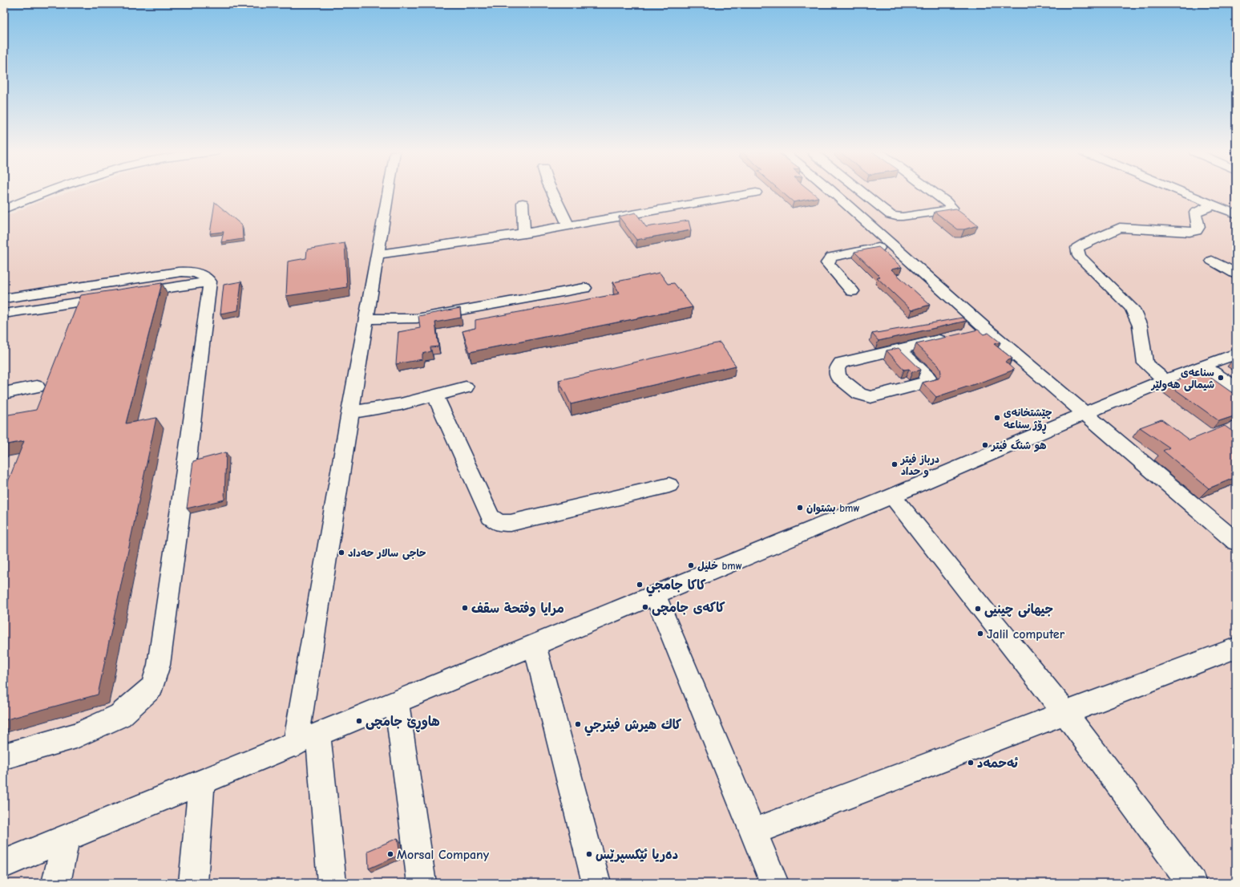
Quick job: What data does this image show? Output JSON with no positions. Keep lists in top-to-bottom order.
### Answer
{
  "places": [
    "سناعەی شیمالی هەولێر",
    "چێشتخانەی ڕۆژ سناعه",
    "هو شنگ فيتر",
    "درباز فیتر و حداد",
    "بشتوان bmw",
    "حاجی سالار حەداد",
    "خليل bmw",
    "كاكا جامجي",
    "کاکەی جامچی",
    "مرايا وفتحة سقف",
    "جیهانی چینیی",
    "Jalil computer",
    "هاوڕێ جامچی",
    "كاك هيرش فيترجي",
    "ئەحمەد",
    "Morsal Company",
    "دەریا ئێکسپرێس"
  ]
}
